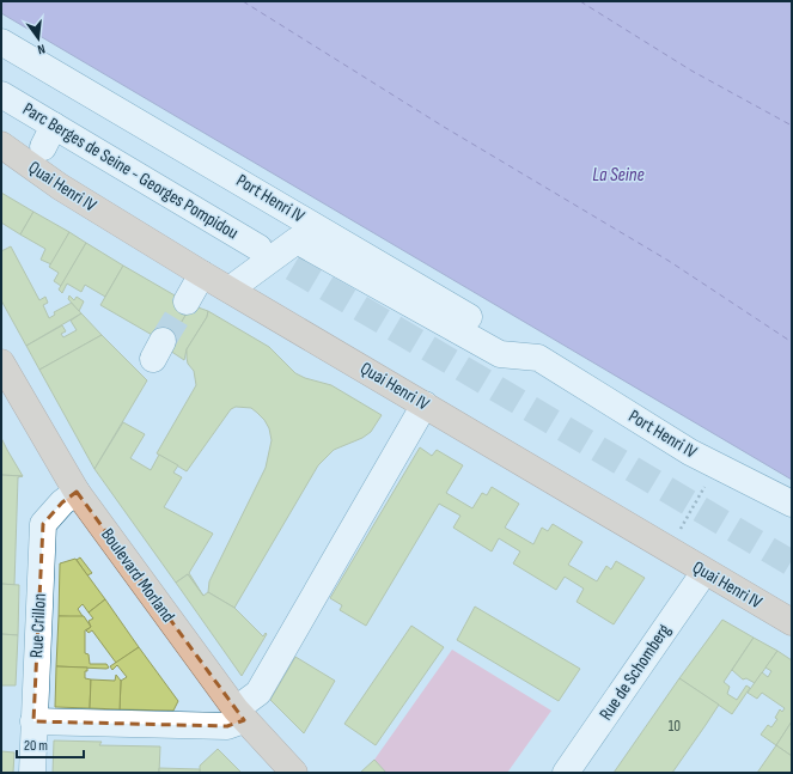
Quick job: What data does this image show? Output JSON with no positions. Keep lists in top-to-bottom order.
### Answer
{
  "streets": {
    "main road": ["Quai Henri IV", "Boulevard Morland"],
    "street": [
      "Parc Berges de Seine - Georges Pompidou",
      "Port Henri IV",
      "Rue Crillon",
      "Rue de Schomberg"
    ]
  },
  "crossings": [
    ["Quai Henri IV", "Port Henri IV"],
    ["Quai Henri IV", "Rue de Schomberg"],
    ["Boulevard Morland", "Rue Crillon"]
  ],
  "water": ["La Seine"],
  "house_numbers": ["10"],
  "scale_bar": "20 m",
  "north": "bottom"
}
